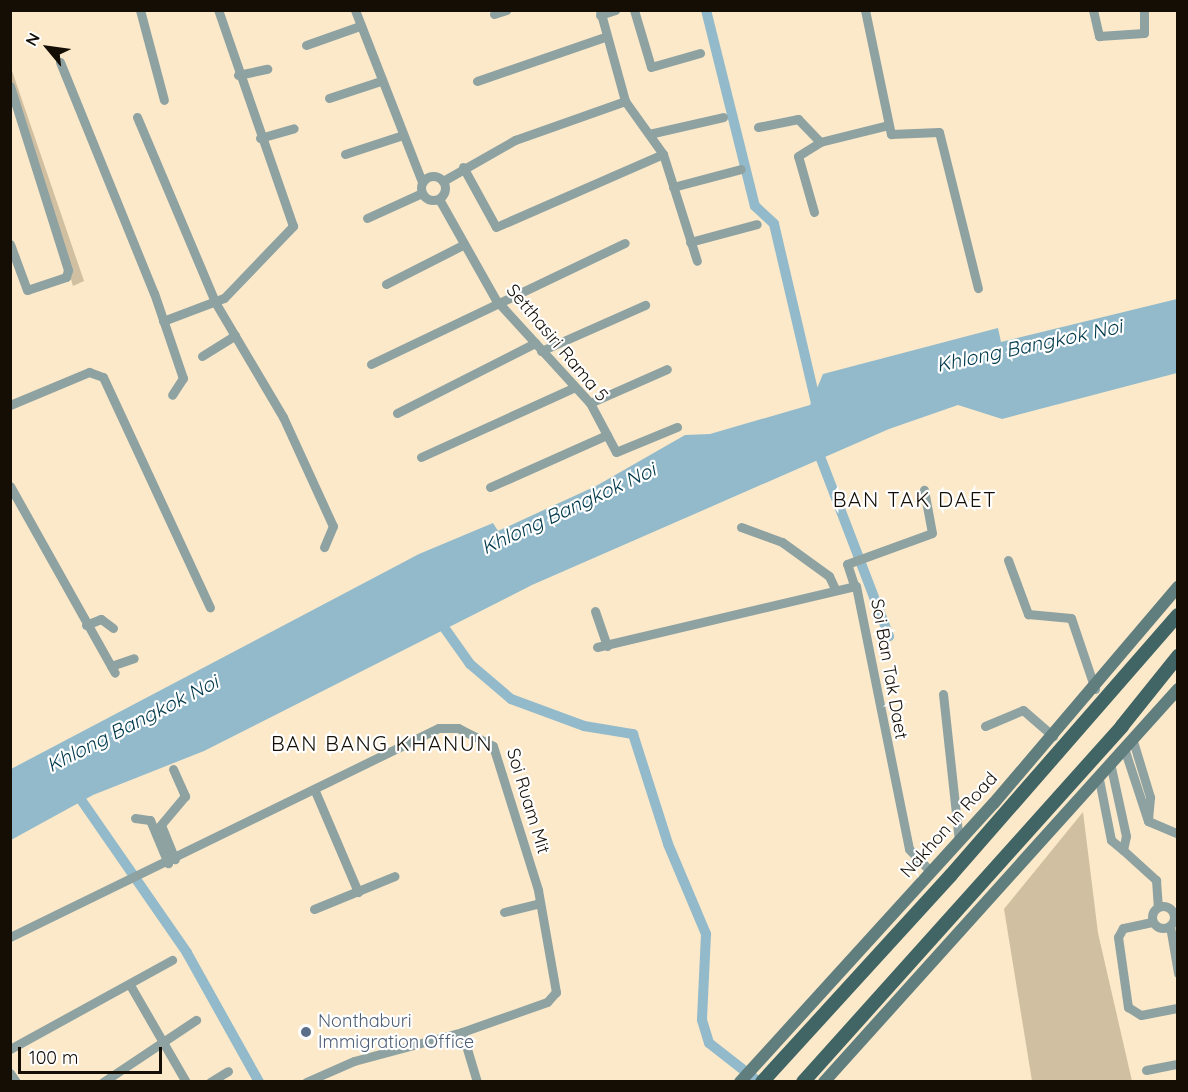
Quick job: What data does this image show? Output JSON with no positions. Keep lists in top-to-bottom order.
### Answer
{
  "streets": {
    "main road": ["Nakhon In Road"],
    "street": ["Setthasiri Rama 5", "Soi Ban Tak Daet", "Soi Ruam Mit"]
  },
  "crossings": [
    ["Soi Ban Tak Daet", "Nakhon In Road"]
  ],
  "districts": ["BAN TAK DAET", "BAN BANG KHANUN"],
  "water": ["Khlong Bangkok Noi"],
  "places": ["Nonthaburi Immigration Office"],
  "scale_bar": "100 m",
  "north": "top left"
}
